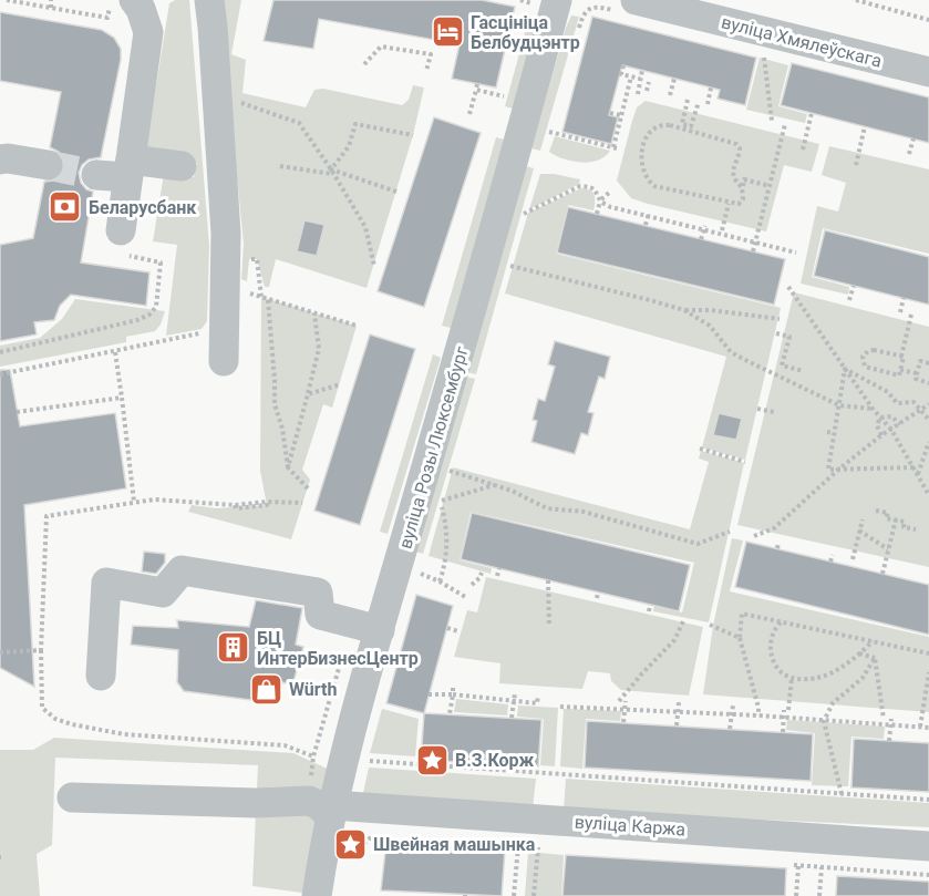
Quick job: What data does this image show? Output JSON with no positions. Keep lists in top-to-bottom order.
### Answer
{
  "streets": {
    "street": ["вуліца Хмялеўскага", "вуліца Розы Люксембург", "вуліца Каржа"]
  },
  "crossings": [
    ["вуліца Розы Люксембург", "вуліца Каржа"]
  ],
  "places": {
    "hotel": ["Гасцініца Белбудцэнтр"],
    "bank": ["Беларусбанк"],
    "building": ["БЦ ИнтерБизнесЦентр"],
    "shop": ["Würth"],
    "place": ["В.З.Корж", "Швейная машынка"]
  }
}
